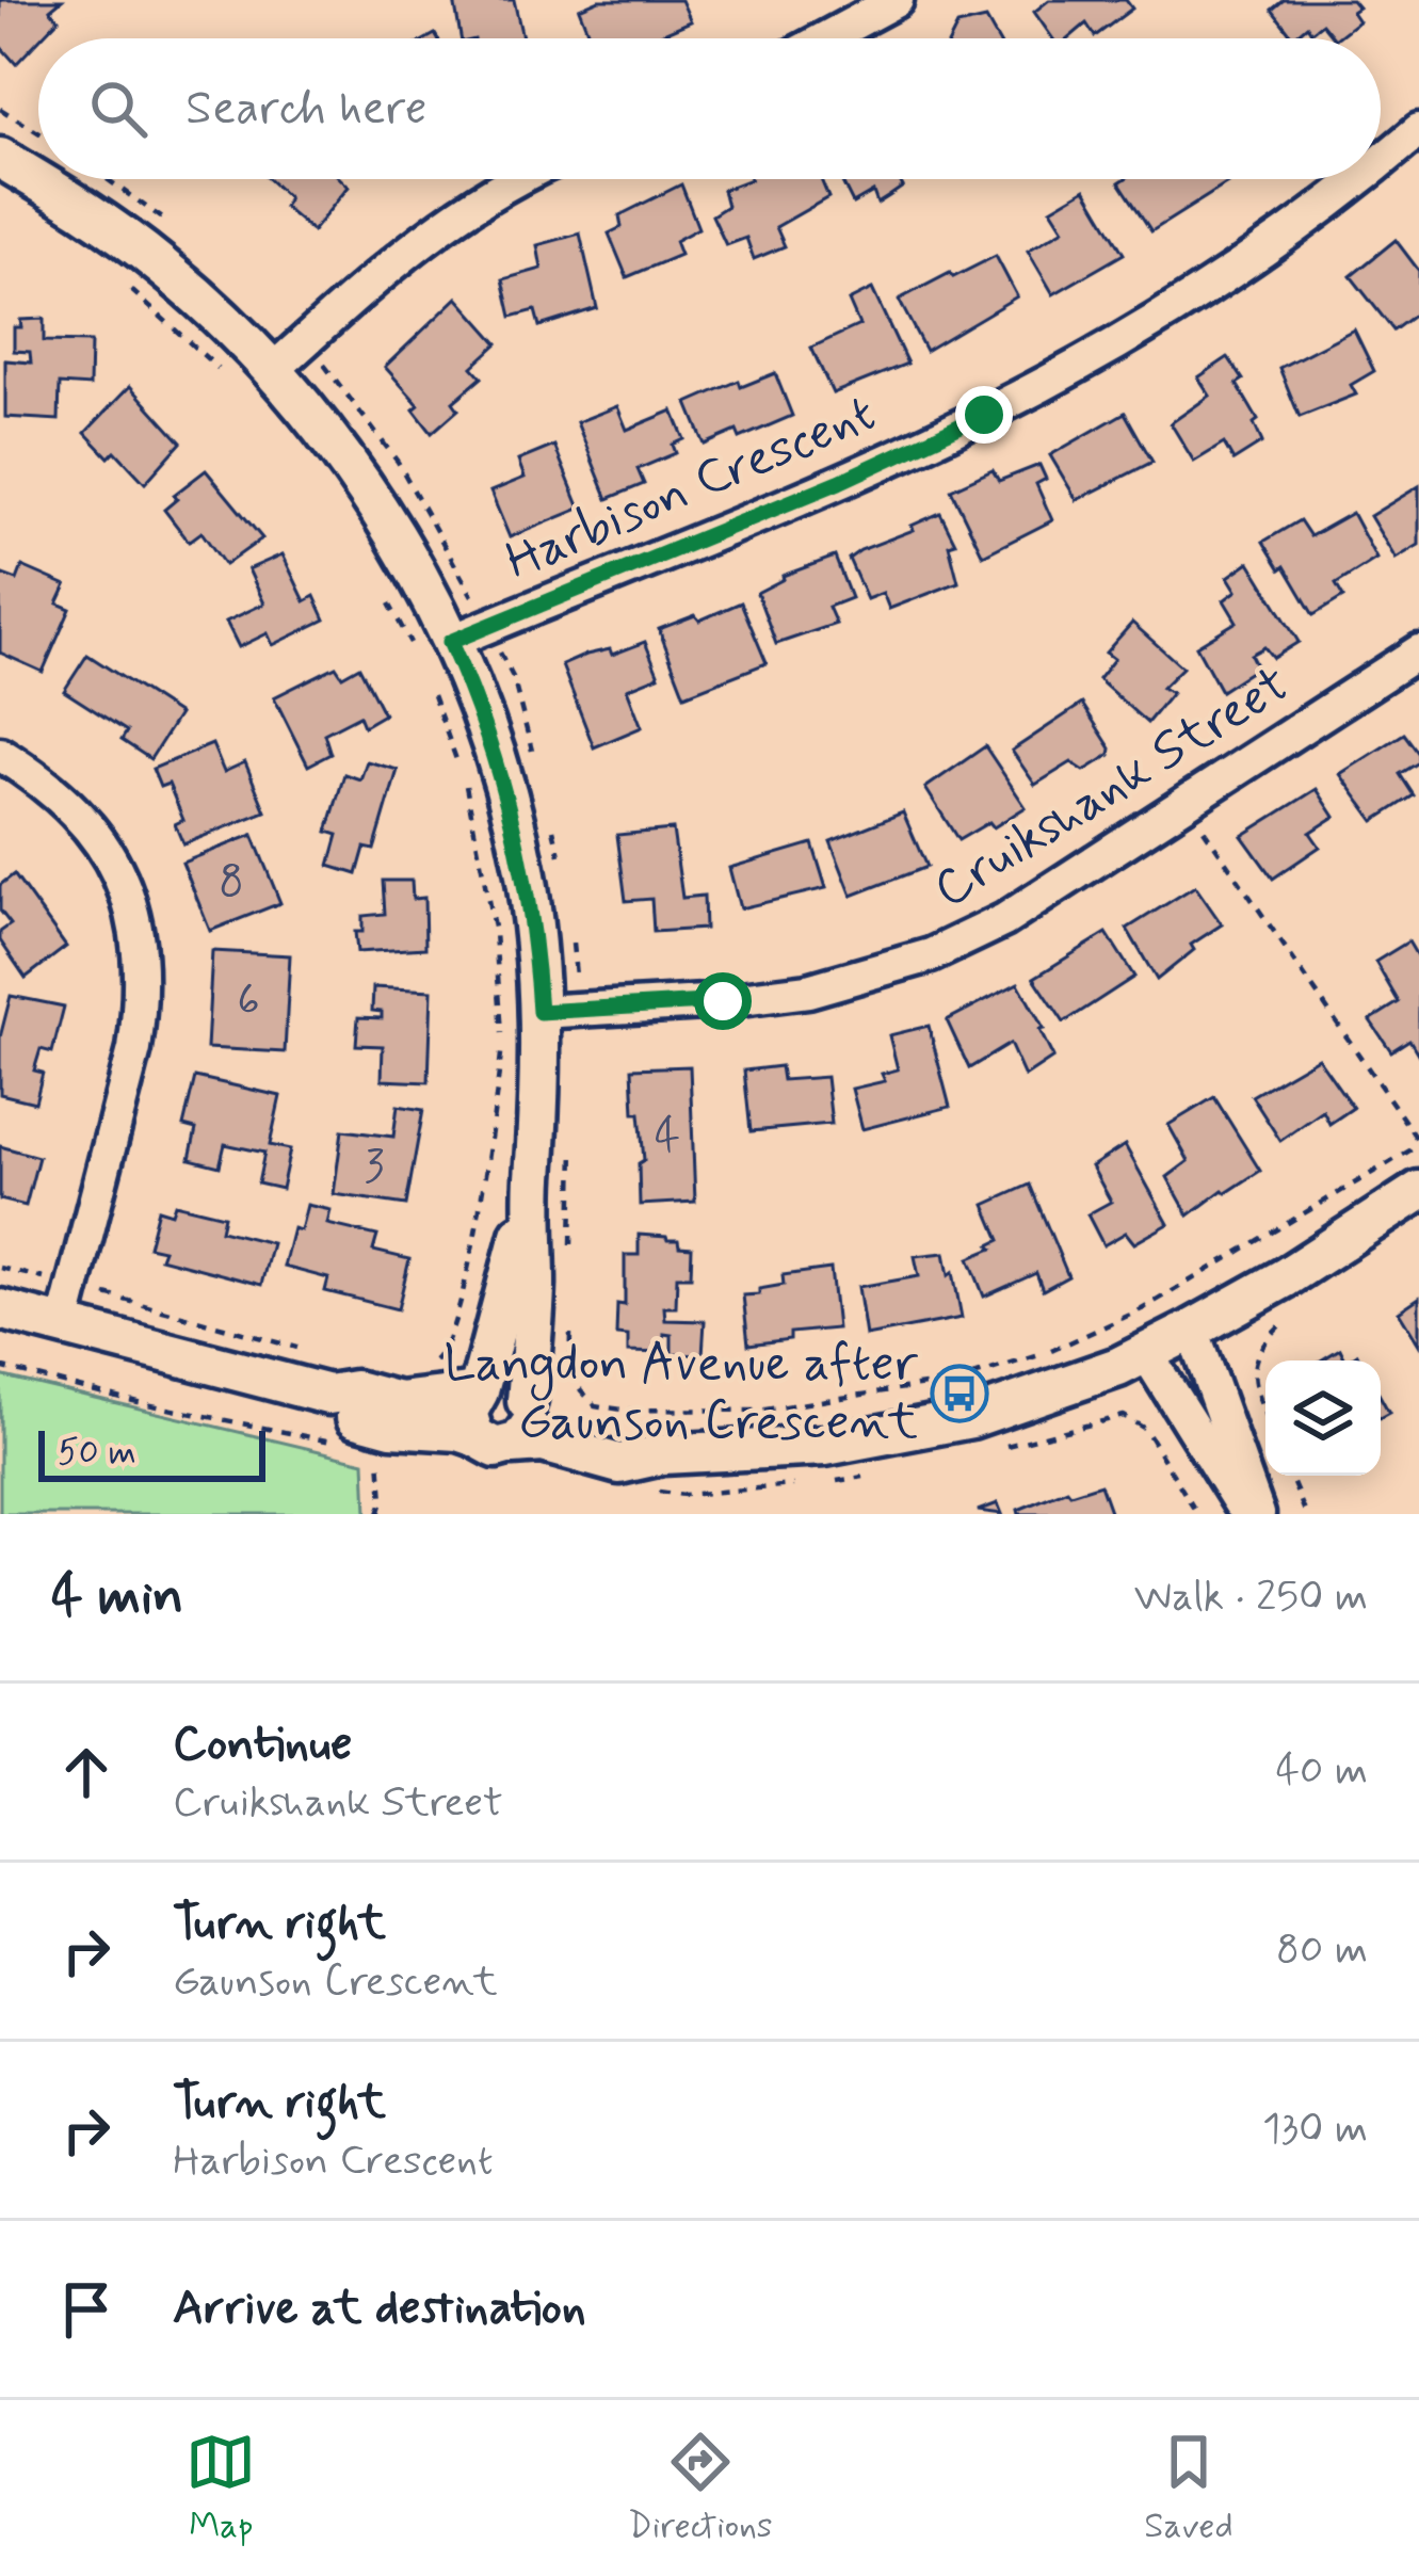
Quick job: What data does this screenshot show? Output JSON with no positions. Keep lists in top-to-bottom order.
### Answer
{
  "streets": {
    "street": ["Harbison Crescent", "Cruikshank Street"]
  },
  "places": {
    "bus stop": ["Langdon Avenue after Gaunson Crescent"]
  },
  "house_numbers": [
    "8",
    "6",
    "4",
    "3"
  ],
  "scale_bar": "50 m",
  "page": {
    "search": "Search here",
    "scale": "50 m",
    "heading": ["4 min", "Walk · 250 m"],
    "list": [
      ["Continue", "Cruikshank Street", "40 m"],
      ["Turn right", "Gaunson Crescent", "80 m"],
      ["Turn right", "Harbison Crescent", "130 m"],
      "Arrive at destination"
    ],
    "nav": ["Map", "Directions", "Saved"]
  }
}
